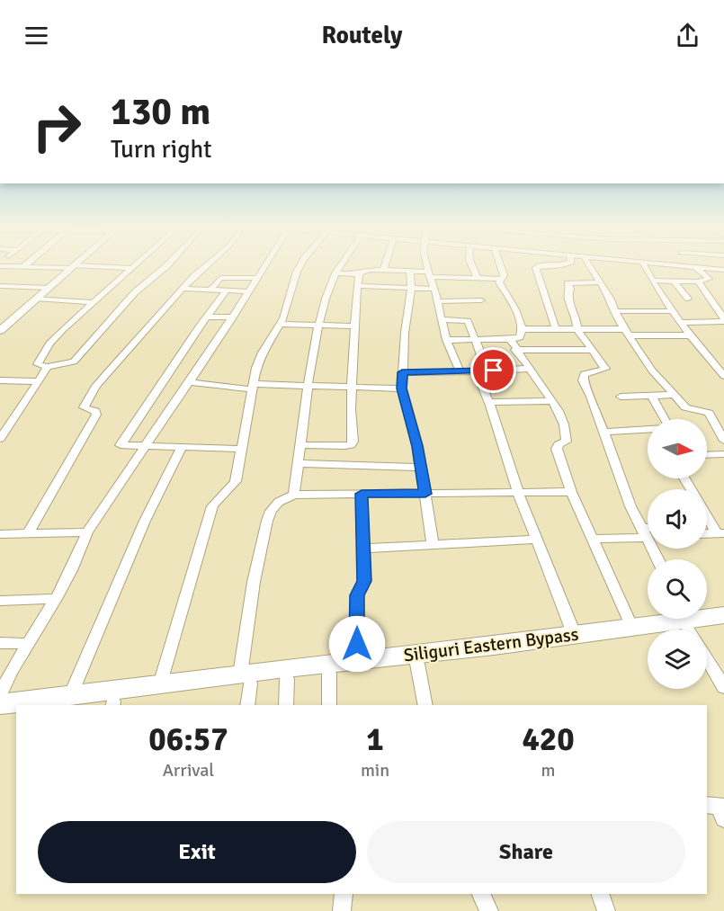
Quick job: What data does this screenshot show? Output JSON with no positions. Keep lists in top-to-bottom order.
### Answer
{
  "streets": {
    "main road": ["Siliguri Eastern Bypass"]
  },
  "north": "right",
  "page": {
    "header": "Routely",
    "turn": ["130 m", "Turn right"],
    "eta": [
      "06:57",
      "Arrival",
      "1",
      "min",
      "420",
      "m"
    ],
    "buttons": ["Exit", "Share"]
  }
}
